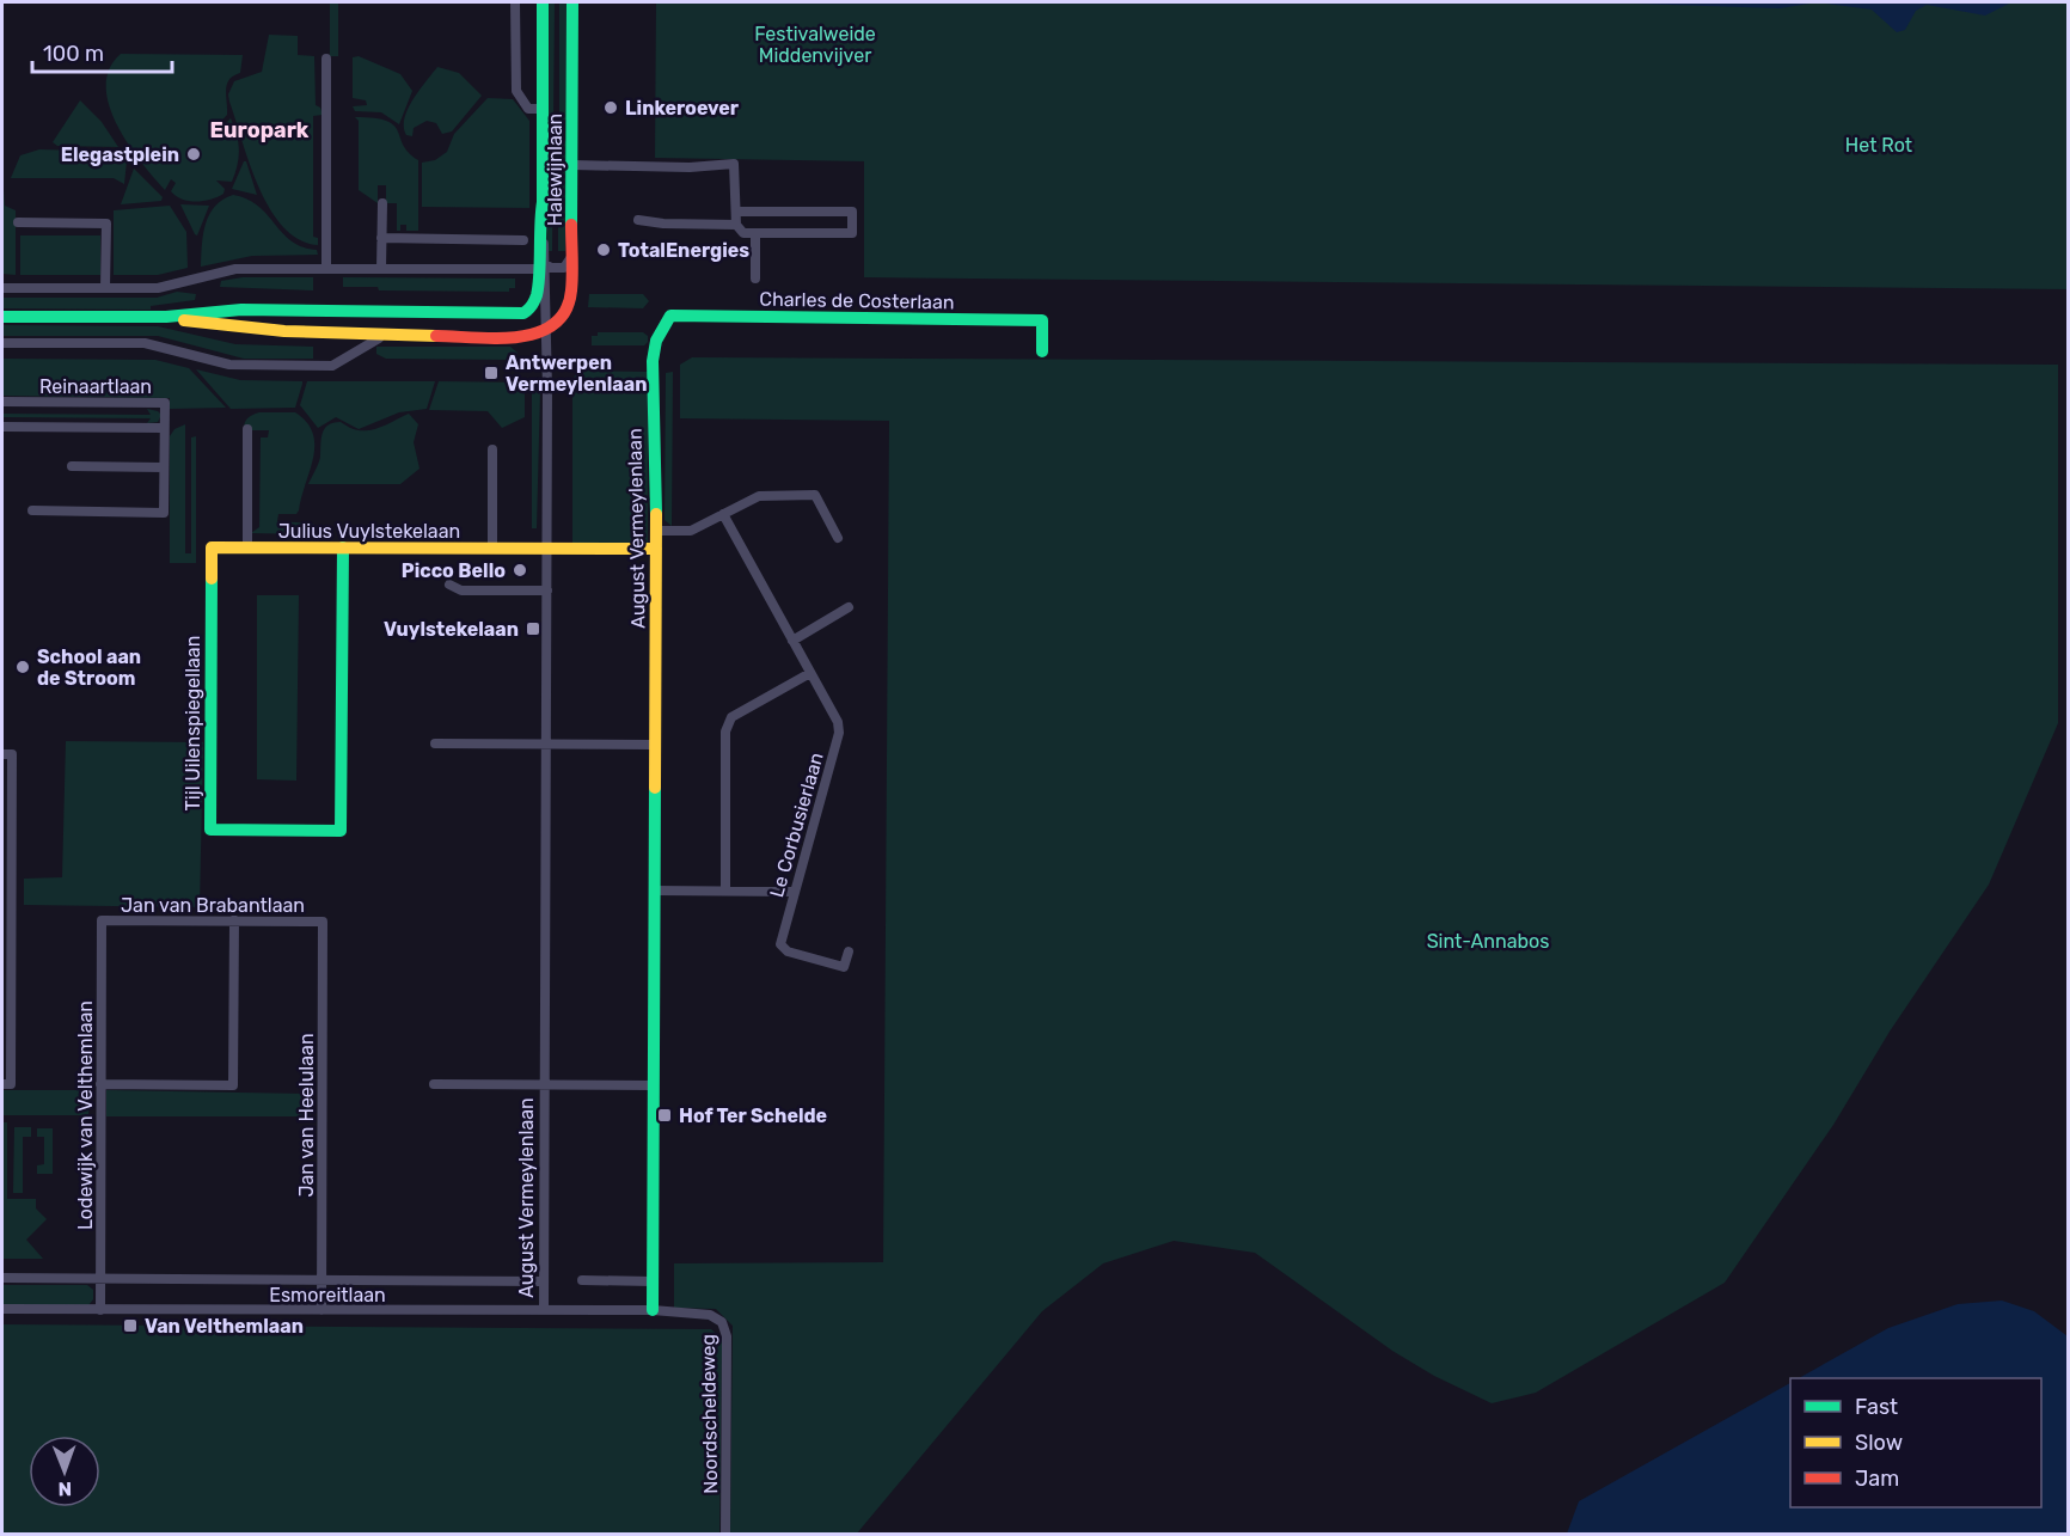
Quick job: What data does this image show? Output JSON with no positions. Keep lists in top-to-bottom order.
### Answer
{
  "streets": {
    "street": [
      "Halewijnlaan",
      "Charles de Costerlaan",
      "Reinaartlaan",
      "August Vermeylenlaan",
      "Julius Vuylstekelaan",
      "Tijl Uilenspiegellaan",
      "Le Corbusierlaan",
      "Jan van Brabantlaan",
      "Lodewijk van Velthemlaan",
      "Jan van Heelulaan",
      "Esmoreitlaan",
      "Noordscheldeweg"
    ]
  },
  "crossings": [
    ["Halewijnlaan", "August Vermeylenlaan"],
    ["Charles de Costerlaan", "August Vermeylenlaan"],
    ["August Vermeylenlaan", "Julius Vuylstekelaan"],
    ["August Vermeylenlaan", "Esmoreitlaan"],
    ["August Vermeylenlaan", "Noordscheldeweg"],
    ["Julius Vuylstekelaan", "Tijl Uilenspiegellaan"],
    ["Jan van Brabantlaan", "Lodewijk van Velthemlaan"],
    ["Jan van Brabantlaan", "Jan van Heelulaan"],
    ["Lodewijk van Velthemlaan", "Esmoreitlaan"],
    ["Jan van Heelulaan", "Esmoreitlaan"],
    ["Esmoreitlaan", "Noordscheldeweg"]
  ],
  "districts": ["Europark"],
  "parks": ["Festivalweide Middenvijver", "Het Rot", "Sint-Annabos"],
  "places": {
    "other": [
      "Linkeroever",
      "Elegastplein",
      "TotalEnergies",
      "Picco Bello",
      "School aan de Stroom"
    ],
    "transit": [
      "Antwerpen Vermeylenlaan",
      "Vuylstekelaan",
      "Hof Ter Schelde",
      "Van Velthemlaan"
    ]
  },
  "legend": ["Fast", "Slow", "Jam"],
  "scale_bar": "100 m",
  "north": "bottom"
}
